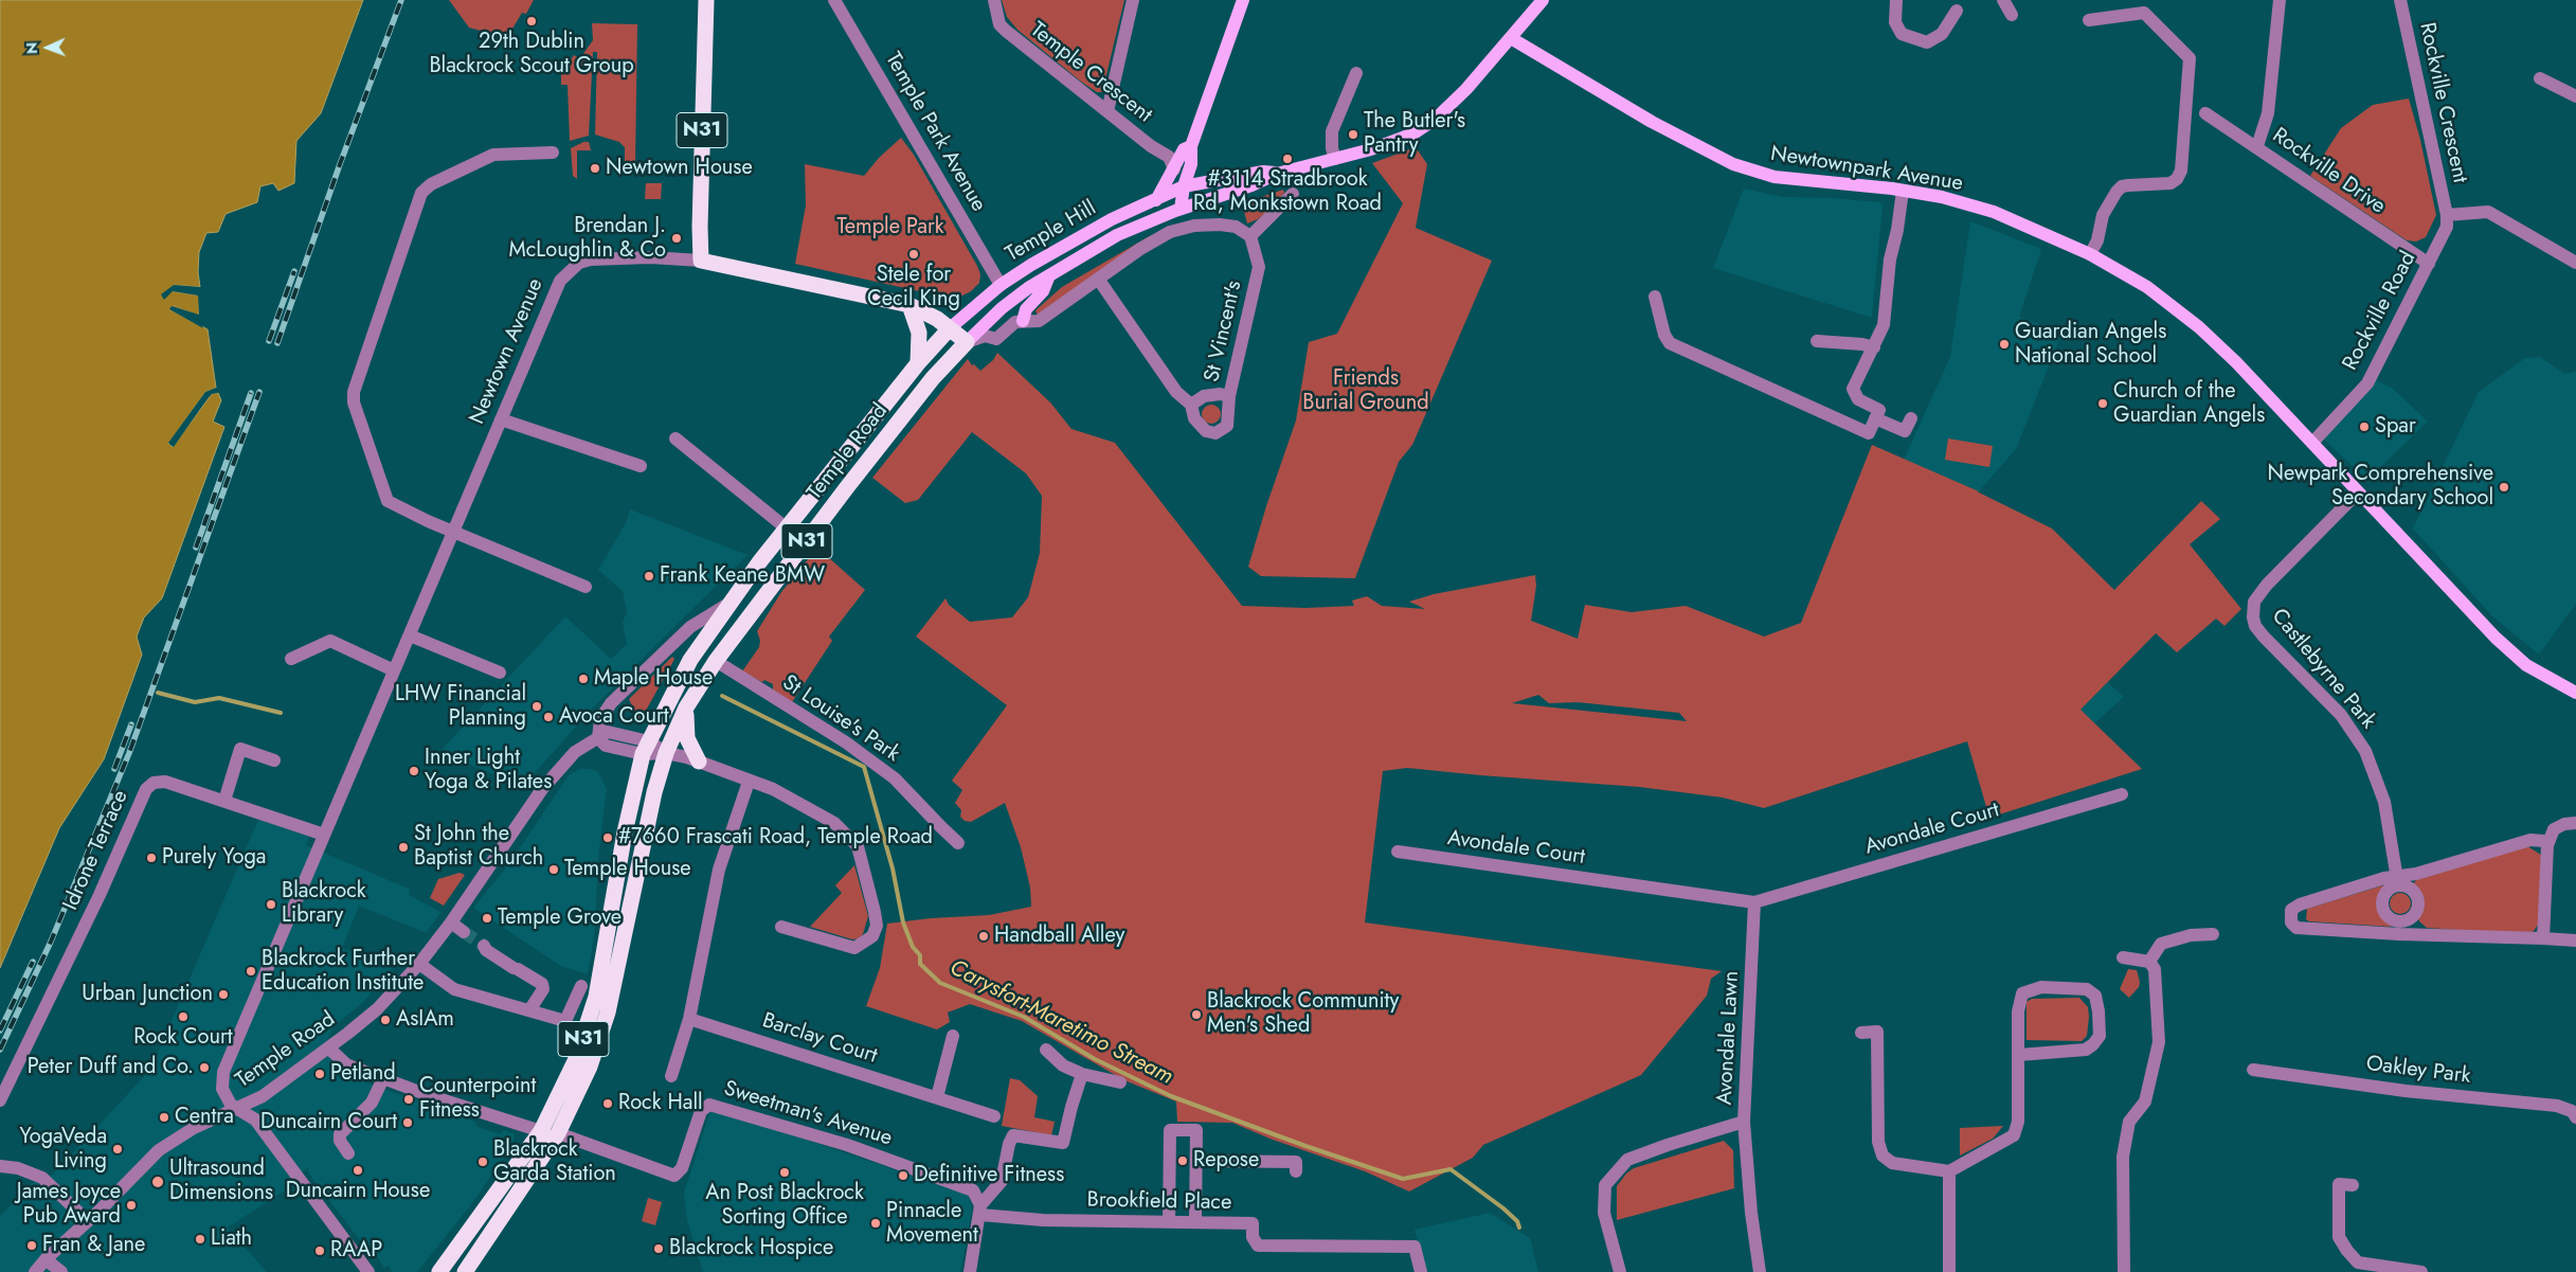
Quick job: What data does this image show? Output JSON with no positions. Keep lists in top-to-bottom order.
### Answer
{
  "streets": {
    "highway": ["N31", "Newtown Avenue", "Temple Road"],
    "main road": ["Newtownpark Avenue", "Temple Hill"],
    "street": [
      "Temple Crescent",
      "Rockville Crescent",
      "Temple Park Avenue",
      "Rockville Drive",
      "Rockville Road",
      "St Vincent's",
      "Castlebyrne Park",
      "St Louise's Park",
      "Avondale Court",
      "Idrone Terrace",
      "Avondale Lawn",
      "Barclay Court",
      "Oakley Park",
      "Sweetman's Avenue",
      "Brookfield Place"
    ]
  },
  "crossings": [
    ["Rockville Crescent", "Rockville Road"],
    ["N31", "Newtown Avenue"],
    ["N31", "Temple Road"],
    ["N31", "Sweetman's Avenue"],
    ["Temple Park Avenue", "Temple Hill"],
    ["Newtownpark Avenue", "Rockville Road"],
    ["Newtownpark Avenue", "Castlebyrne Park"],
    ["Rockville Drive", "Rockville Road"],
    ["Temple Hill", "Newtown Avenue"],
    ["Temple Hill", "Temple Road"],
    ["Newtown Avenue", "Temple Road"],
    ["Newtown Avenue", "Idrone Terrace"],
    ["Temple Road", "St Louise's Park"],
    ["Avondale Court", "Avondale Lawn"],
    ["Sweetman's Avenue", "Brookfield Place"]
  ],
  "water": ["Carysfort-Maretimo Stream"],
  "parks": ["Temple Park", "Friends Burial Ground"],
  "places": [
    "29th Dublin Blackrock Scout Group",
    "The Butler's Pantry",
    "#3114 Stradbrook Rd, Monkstown Road",
    "Newtown House",
    "Brendan J. McLoughlin & Co",
    "Stele for Cecil King",
    "Guardian Angels National School",
    "Church of the Guardian Angels",
    "Spar",
    "Newpark Comprehensive Secondary School",
    "Frank Keane BMW",
    "Maple House",
    "LHW Financial Planning",
    "Avoca Court",
    "Inner Light Yoga & Pilates",
    "#7660 Frascati Road, Temple Road",
    "St John the Baptist Church",
    "Purely Yoga",
    "Temple House",
    "Blackrock Library",
    "Temple Grove",
    "Handball Alley",
    "Blackrock Further Education Institute",
    "Urban Junction",
    "Blackrock Community Men's Shed",
    "Rock Court",
    "AsIAm",
    "Peter Duff and Co.",
    "Petland",
    "Counterpoint Fitness",
    "Rock Hall",
    "Centra",
    "Duncairn Court",
    "YogaVeda Living",
    "Repose",
    "Blackrock Garda Station",
    "Duncairn House",
    "An Post Blackrock Sorting Office",
    "Definitive Fitness",
    "Ultrasound Dimensions",
    "James Joyce Pub Award",
    "Pinnacle Movement",
    "Liath",
    "Fran & Jane",
    "Blackrock Hospice",
    "RAAP"
  ],
  "north": "left"
}
